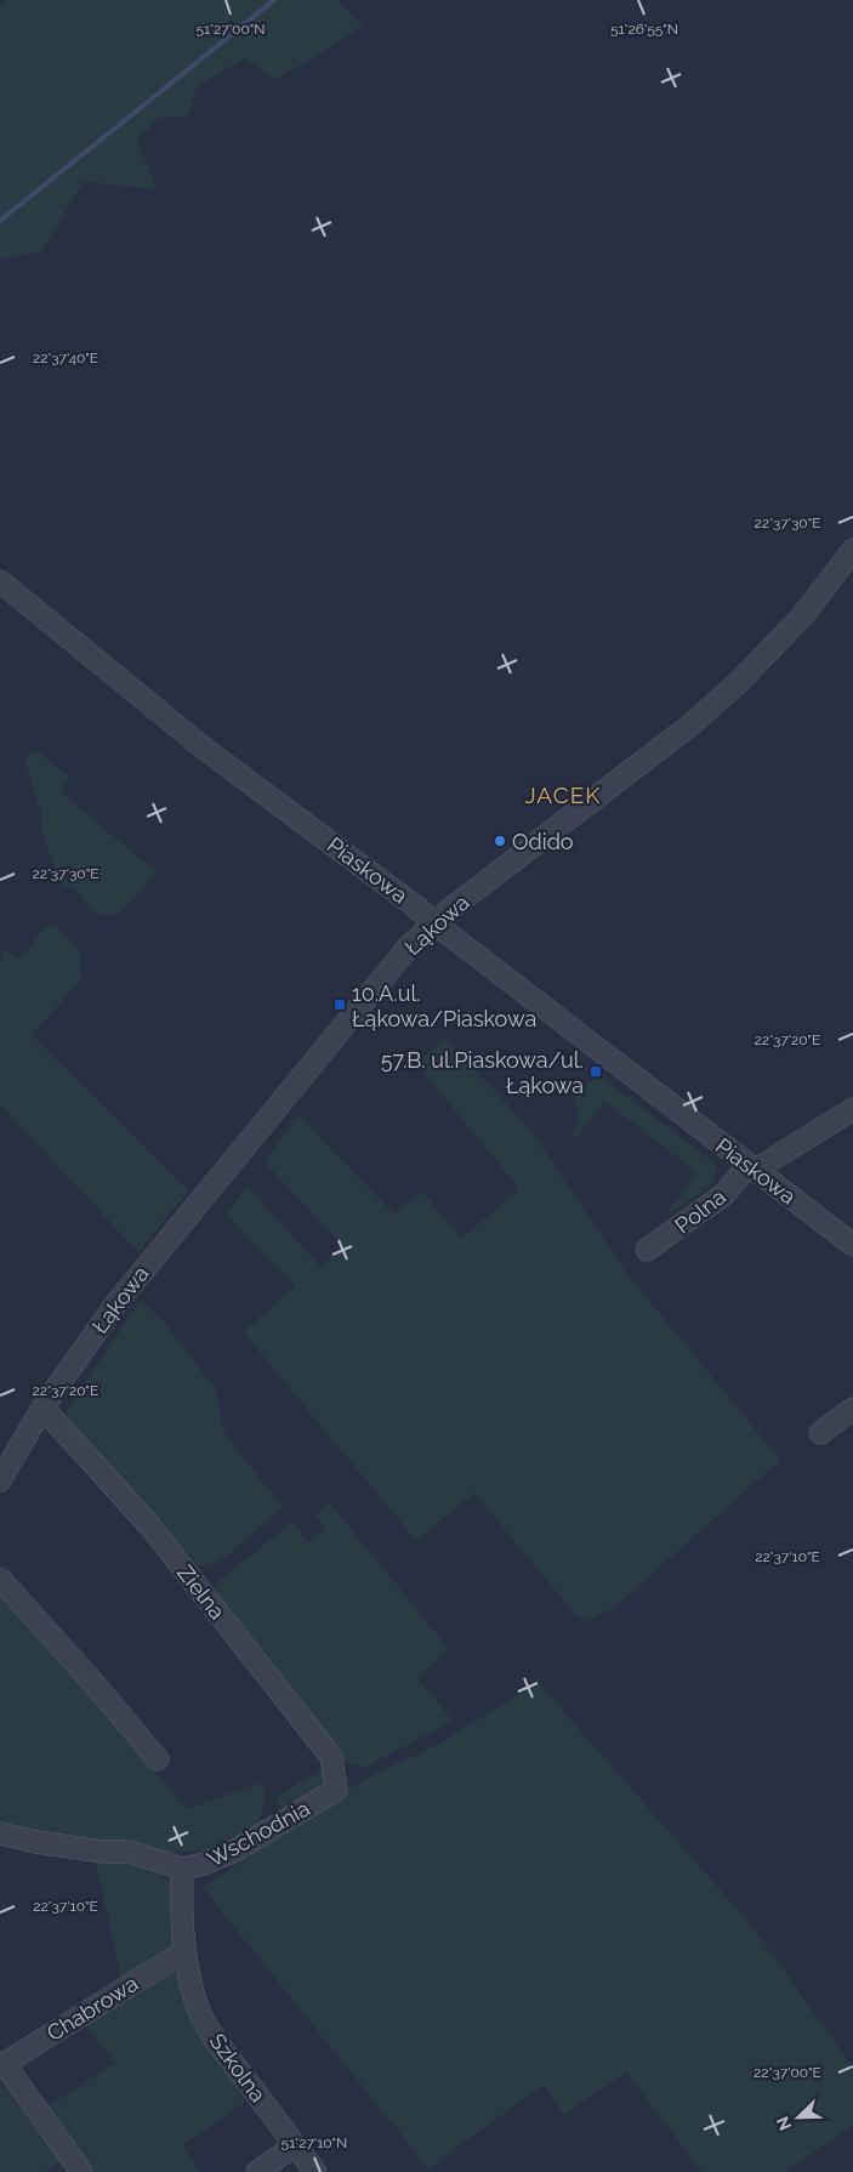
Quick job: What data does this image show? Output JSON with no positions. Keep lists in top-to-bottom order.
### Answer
{
  "streets": {
    "street": [
      "Piaskowa",
      "Łąkowa",
      "Polna",
      "Zielna",
      "Wschodnia",
      "Chabrowa",
      "Szkolna"
    ]
  },
  "crossings": [
    ["Piaskowa", "Łąkowa"],
    ["Piaskowa", "Polna"],
    ["Łąkowa", "Zielna"],
    ["Zielna", "Wschodnia"],
    ["Wschodnia", "Szkolna"],
    ["Chabrowa", "Szkolna"]
  ],
  "districts": ["JACEK"],
  "places": {
    "other": ["Odido"],
    "transit": ["10.A.ul. Łąkowa/Piaskowa", "57.B. ul.Piaskowa/ul. Łąkowa"]
  },
  "north": "bottom left",
  "coordinates": [
    "51°27'00\"N",
    "51°26'55\"N",
    "22°37'40\"E",
    "22°37'30\"E",
    "22°37'20\"E",
    "22°37'10\"E",
    "22°37'00\"E",
    "51°27'10\"N"
  ]
}
